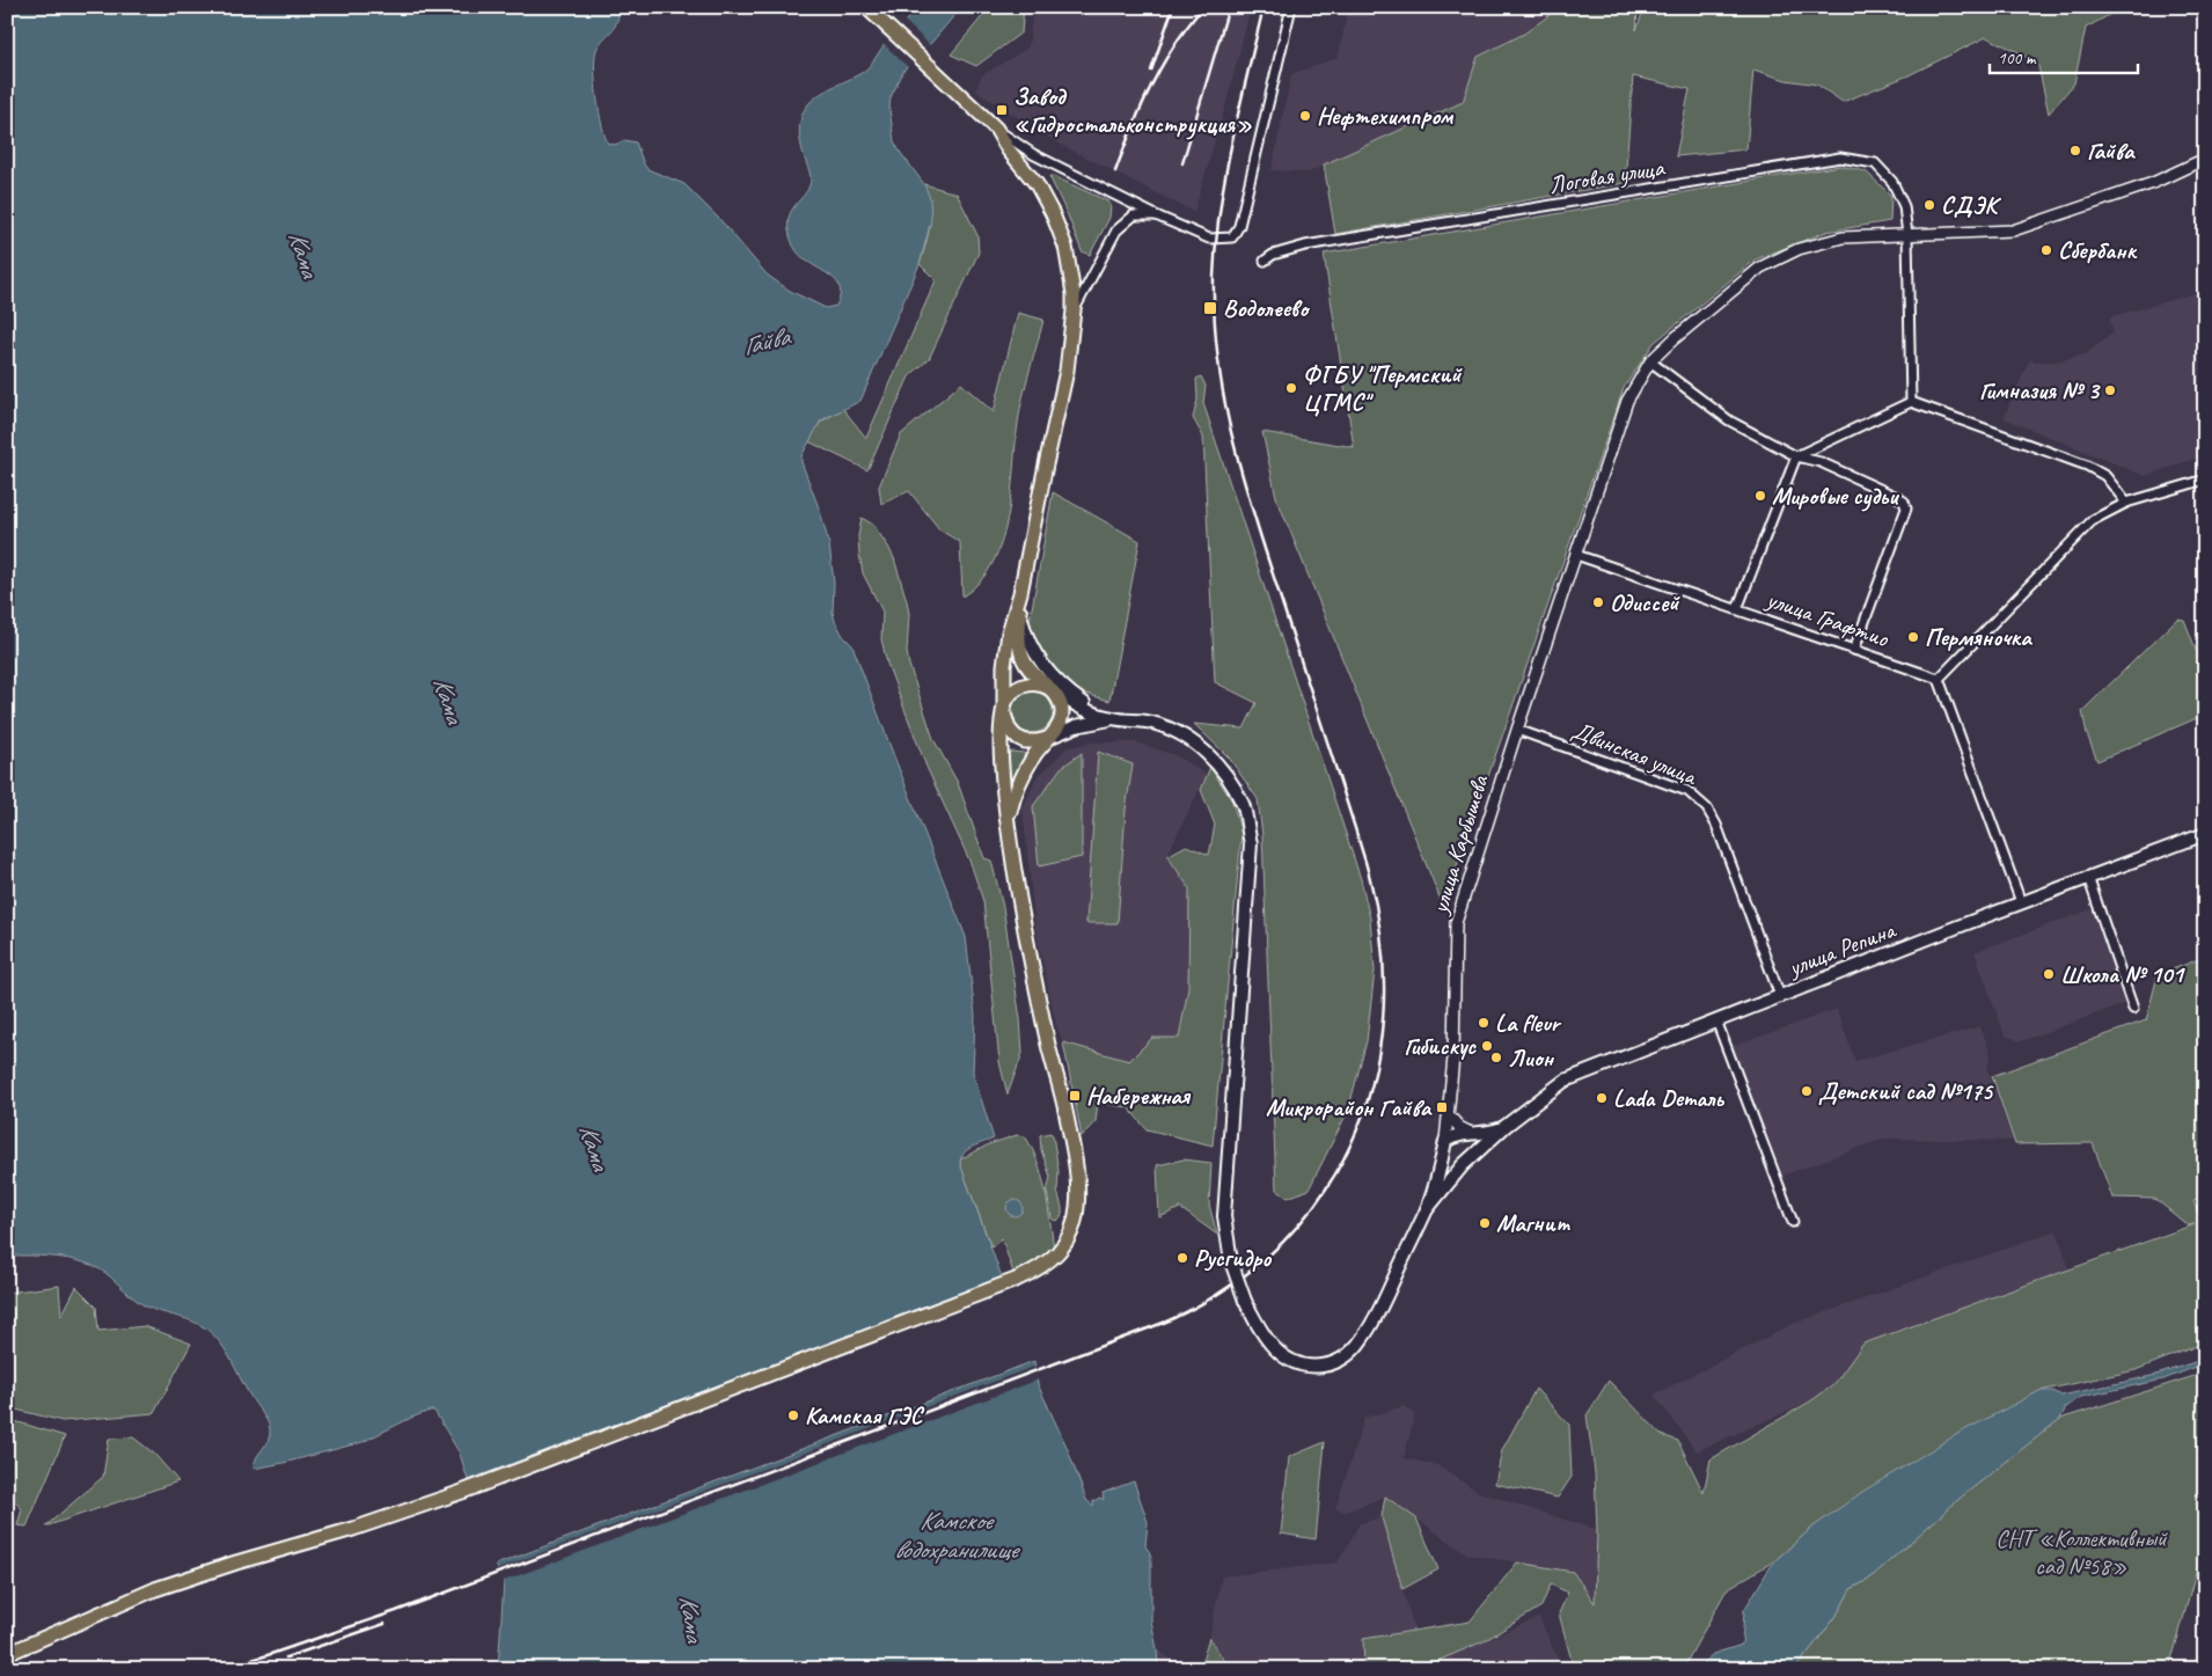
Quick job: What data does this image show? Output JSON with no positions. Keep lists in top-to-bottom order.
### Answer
{
  "streets": {
    "main road": ["улица Карбышева", "улица Репина"],
    "street": ["Логовая улица", "улица Графтио", "Двинская улица"]
  },
  "crossings": [
    ["Логовая улица", "улица Карбышева"],
    ["улица Графтио", "улица Карбышева"],
    ["Двинская улица", "улица Карбышева"],
    ["Двинская улица", "улица Репина"],
    ["улица Карбышева", "улица Репина"]
  ],
  "water": ["Кама", "Гайва", "Камское водохранилище"],
  "parks": ["СНТ «Коллективный сад №58»"],
  "places": {
    "transit": [
      "Завод «Гидростальконструкция»",
      "Водолеево",
      "Набережная",
      "Микрорайон Гайва"
    ],
    "other": [
      "Нефтехимпром",
      "Гайва",
      "СДЭК",
      "Сбербанк",
      "ФГБУ \"Пермский ЦГМС\"",
      "Гимназия № 3",
      "Мировые судьи",
      "Одиссей",
      "Пермяночка",
      "Школа № 101",
      "La fleur",
      "Гибискус",
      "Лион",
      "Детский сад №175",
      "Lada Dеталь",
      "Магнит",
      "Русгидро",
      "Камская ГЭС"
    ]
  },
  "scale_bar": "100 m"
}
